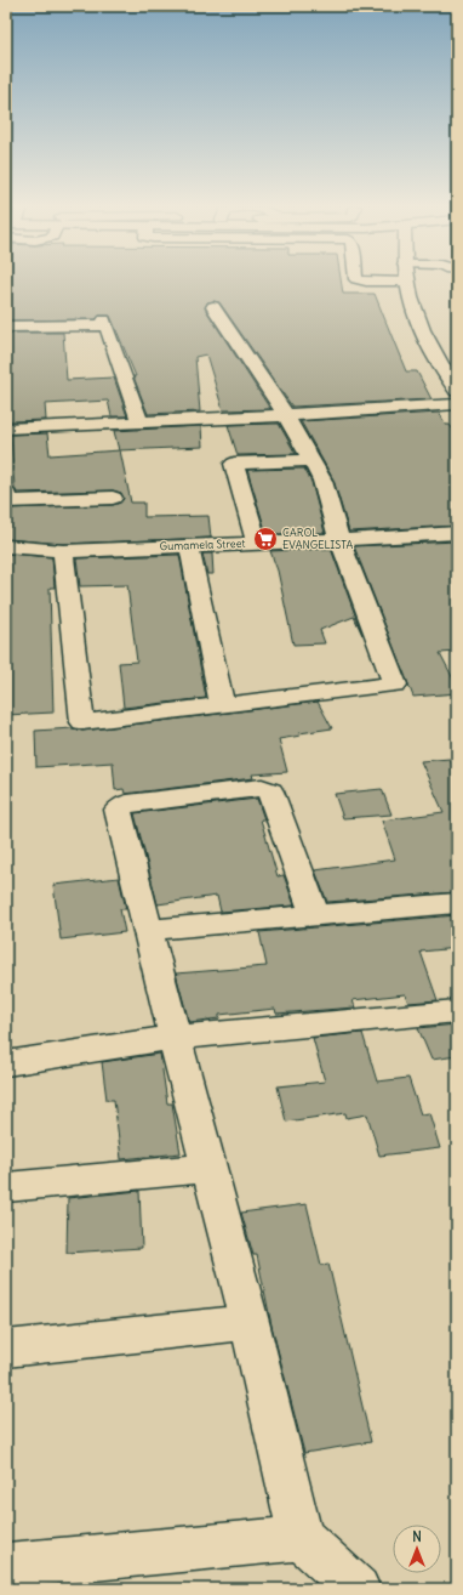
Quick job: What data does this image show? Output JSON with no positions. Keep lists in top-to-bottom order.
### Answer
{
  "streets": {
    "street": ["Gumamela Street"]
  },
  "places": {
    "supermarket": ["CAROL EVANGELISTA"]
  },
  "north": "top"
}
